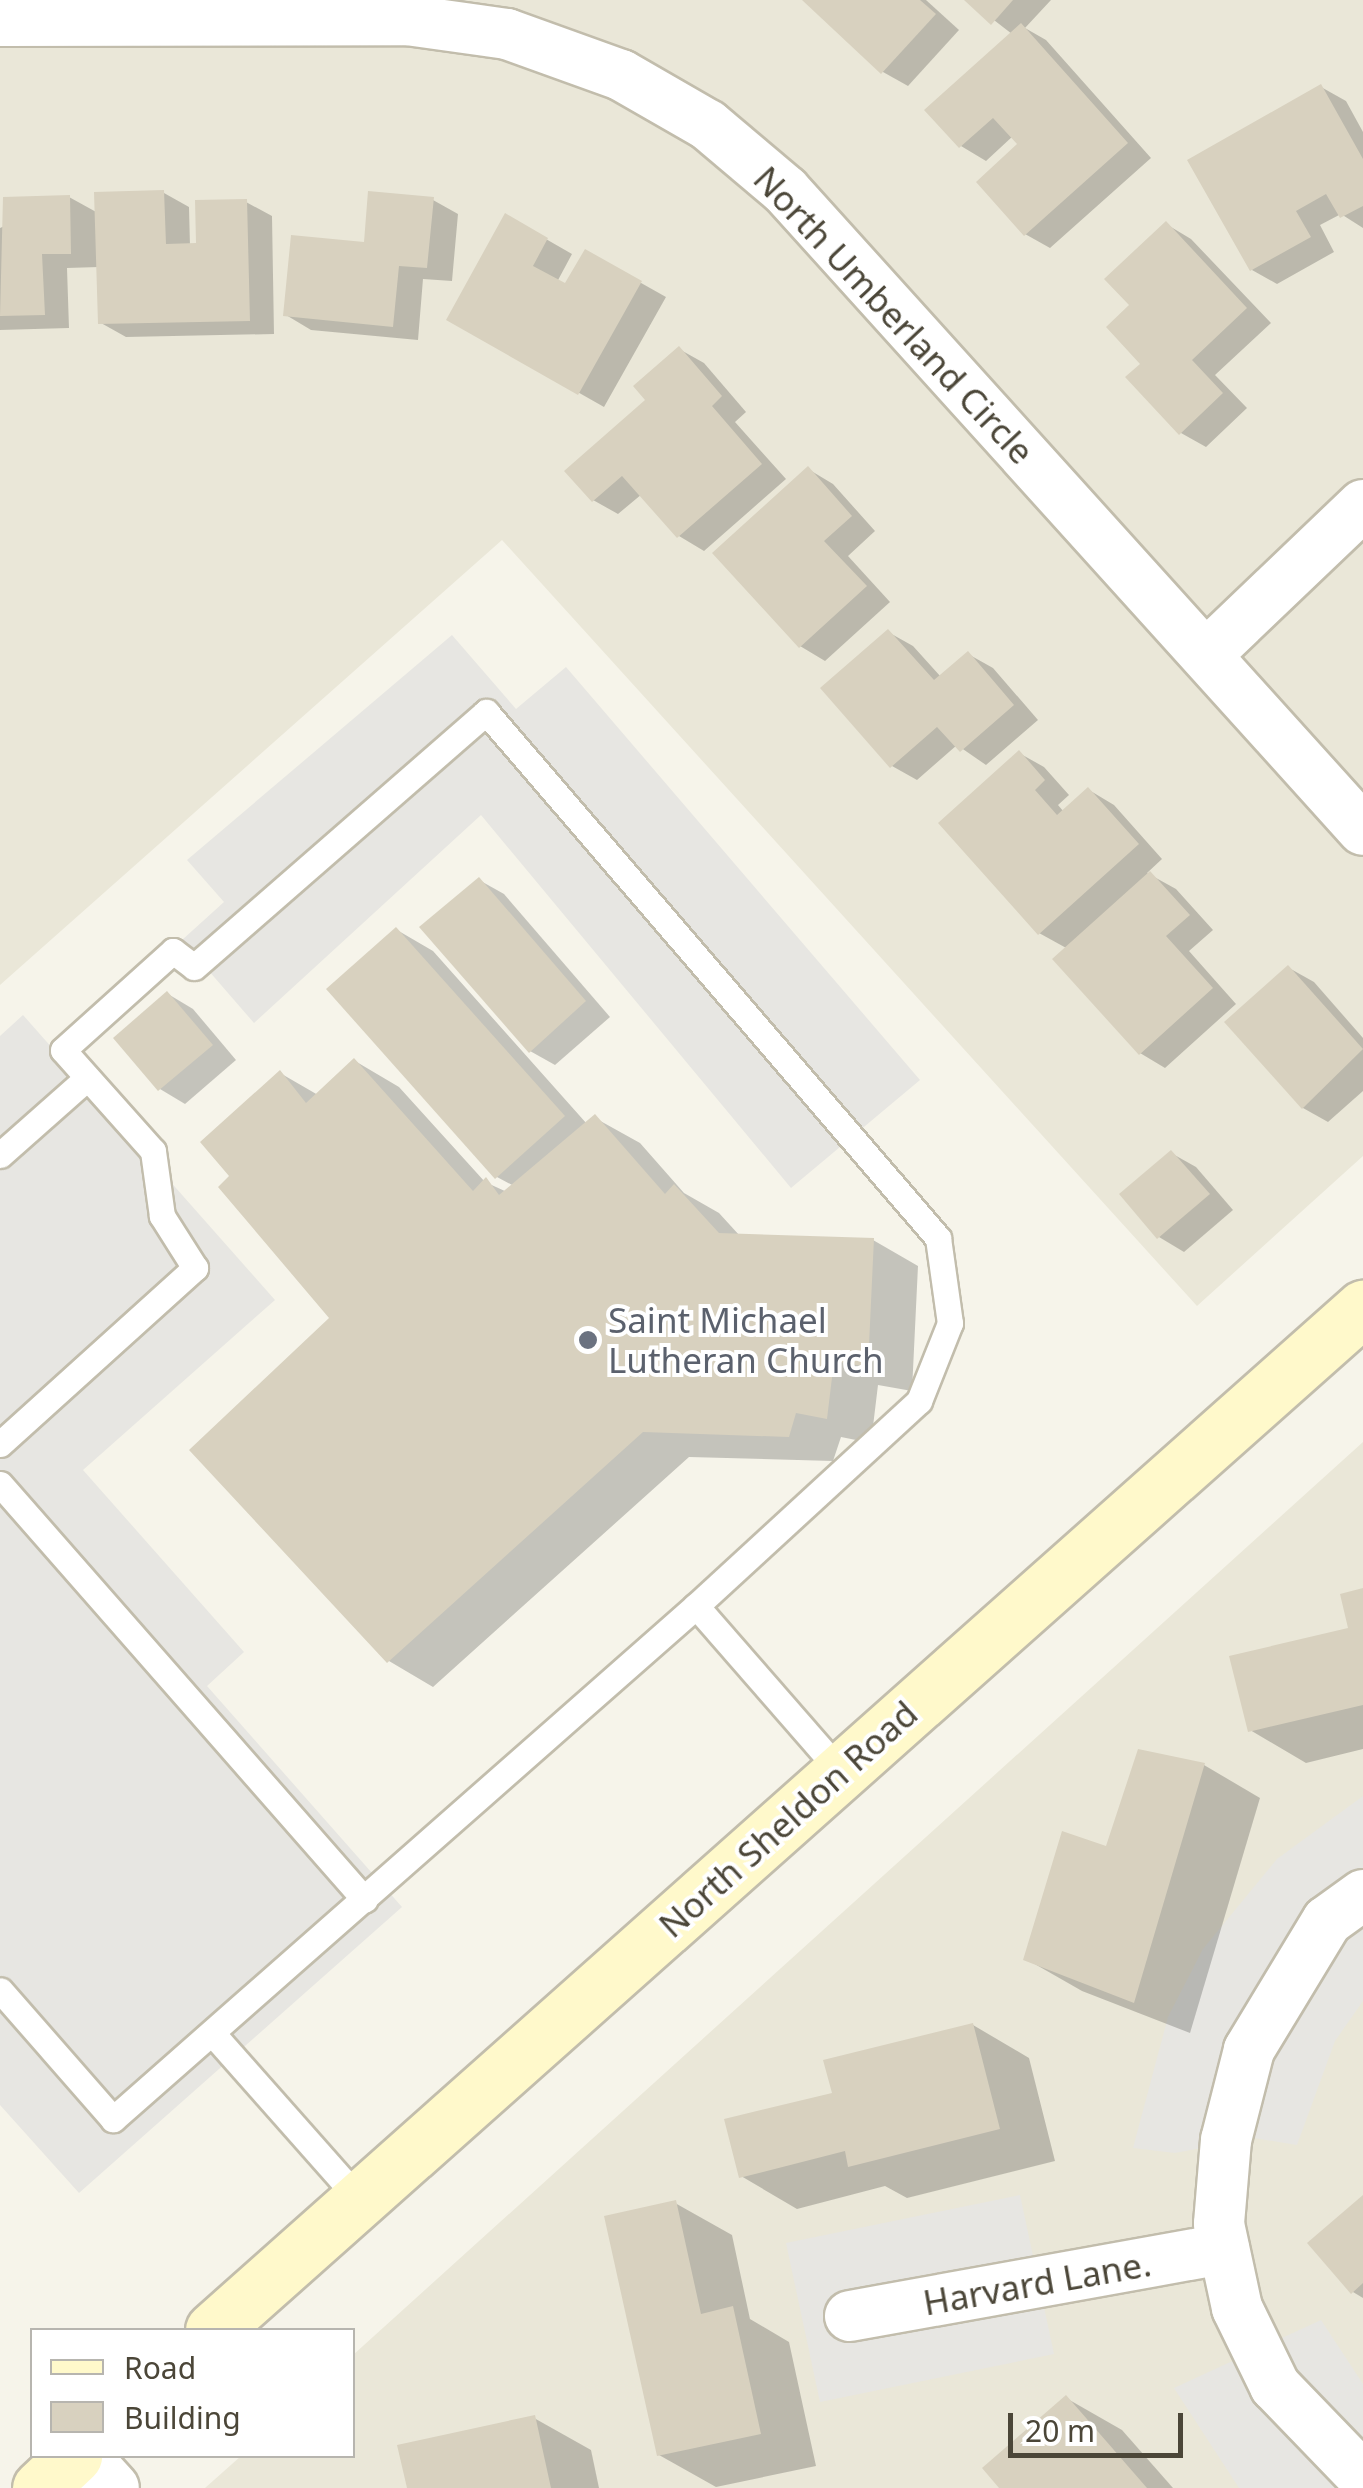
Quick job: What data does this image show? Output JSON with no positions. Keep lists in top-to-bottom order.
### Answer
{
  "streets": {
    "street": ["North Umberland Circle", "North Sheldon Road", "Harvard Lane."]
  },
  "places": ["Saint Michael Lutheran Church"],
  "legend": ["Road", "Building"],
  "scale_bar": "20 m"
}
